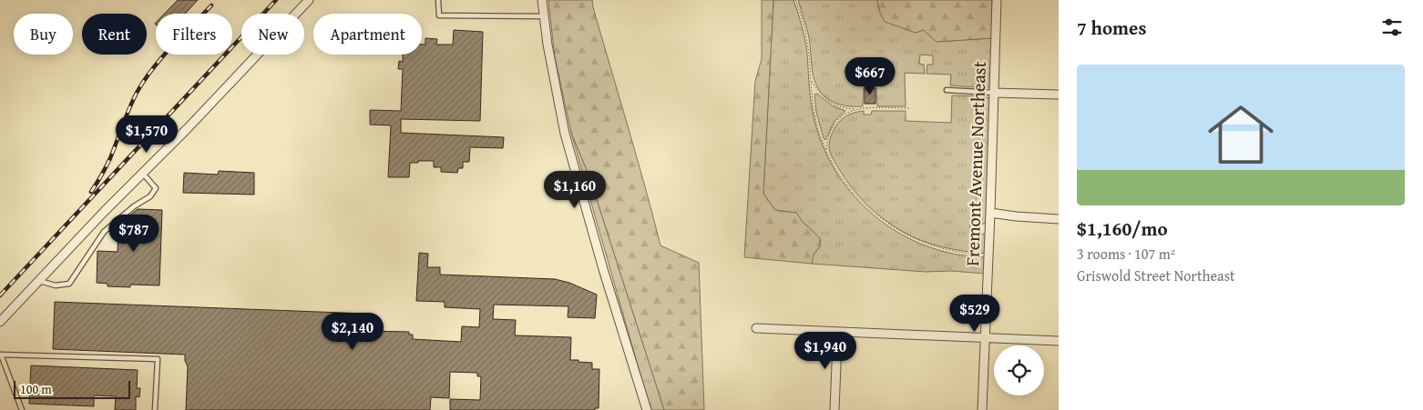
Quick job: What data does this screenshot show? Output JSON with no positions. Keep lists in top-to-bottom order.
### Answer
{
  "streets": {
    "street": ["Fremont Avenue Northeast"]
  },
  "scale_bar": "100 m",
  "page": {
    "heading": "7 homes",
    "chip": [
      "Buy",
      "Rent",
      "Filters",
      "New",
      "Apartment"
    ],
    "list": [
      {
        "name": "$1,160/mo",
        "note": "3 rooms · 107 m² · Griswold Street Northeast"
      }
    ],
    "price": [
      "$667",
      "$1,570",
      "$1,160",
      "$787",
      "$529",
      "$2,140",
      "$1,940"
    ],
    "scale": "100 m"
  }
}
